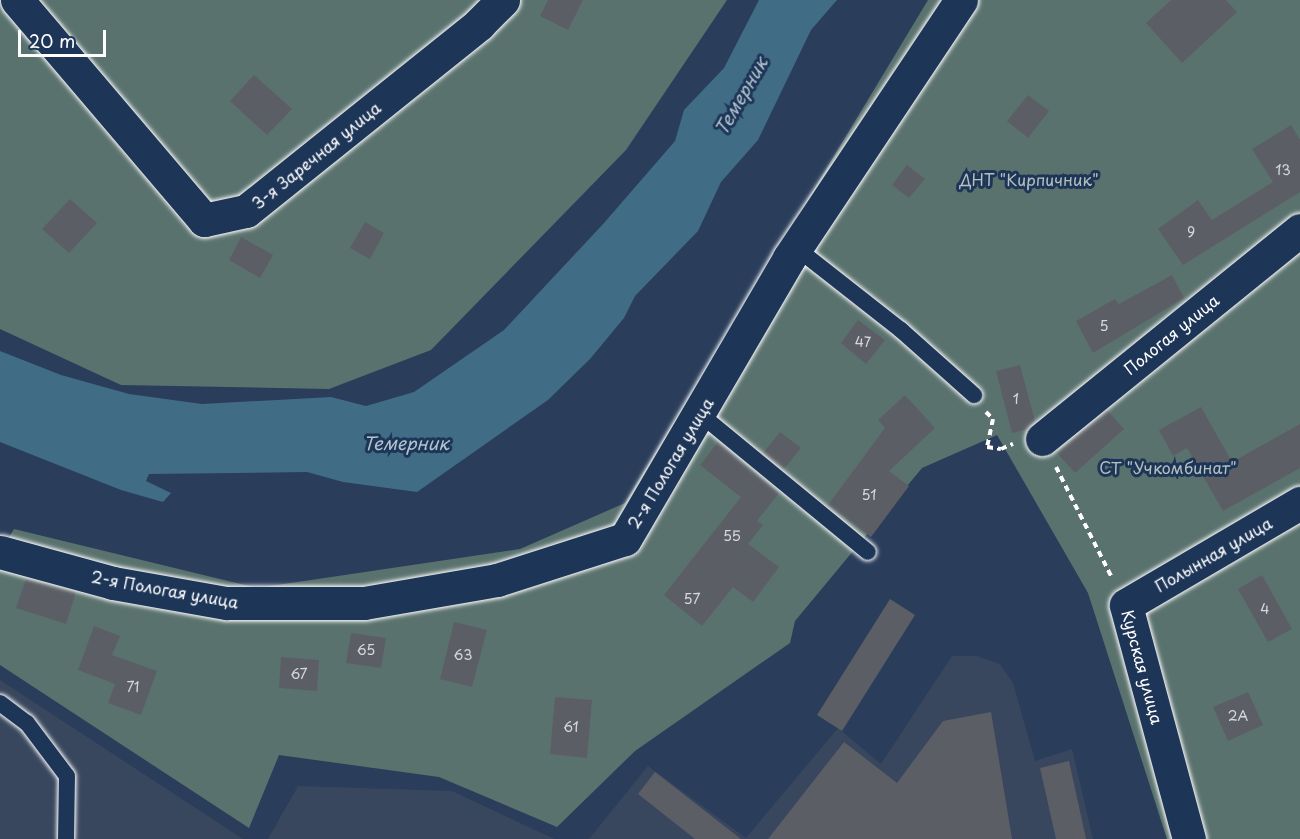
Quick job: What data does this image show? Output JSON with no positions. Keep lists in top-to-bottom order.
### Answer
{
  "streets": {
    "street": [
      "3-я Заречная улица",
      "Пологая улица",
      "2-я Пологая улица",
      "Полынная улица",
      "Курская улица"
    ]
  },
  "crossings": [
    ["Пологая улица", "Курская улица"],
    ["Полынная улица", "Курская улица"]
  ],
  "water": ["Темерник"],
  "parks": ["ДНТ \"Кирпичник\"", "СТ \"Учкомбинат\""],
  "house_numbers": [
    "13",
    "9",
    "5",
    "47",
    "1",
    "51",
    "55",
    "57",
    "4",
    "65",
    "63",
    "67",
    "71",
    "2А",
    "61"
  ],
  "scale_bar": "20 m"
}
